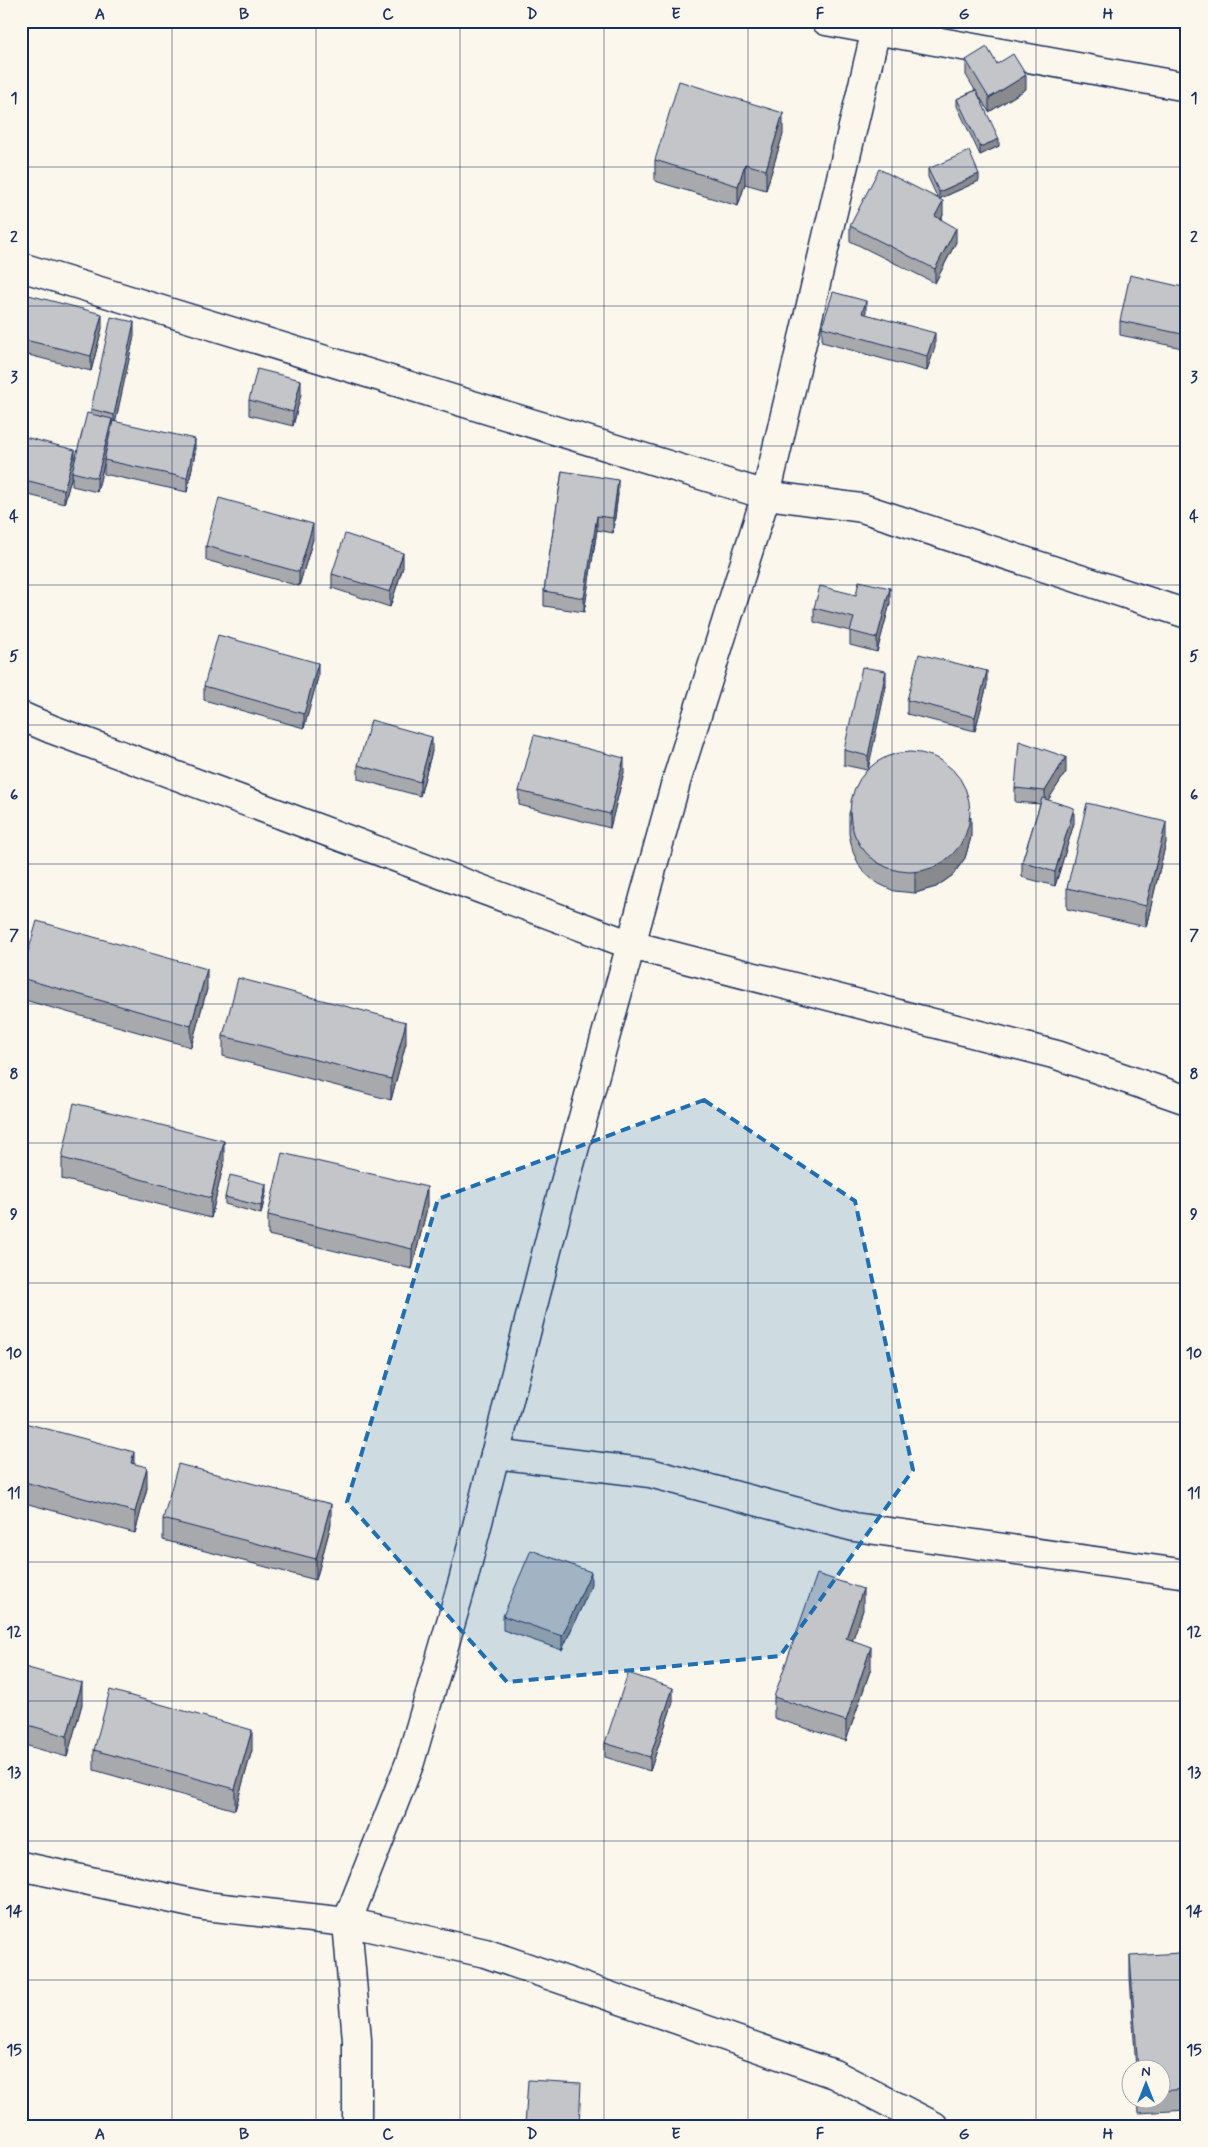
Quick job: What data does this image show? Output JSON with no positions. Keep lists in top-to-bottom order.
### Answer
{
  "north": "top",
  "grid": {
    "columns": [
      "A",
      "B",
      "C",
      "D",
      "E",
      "F",
      "G",
      "H"
    ],
    "rows": [
      "1",
      "2",
      "3",
      "4",
      "5",
      "6",
      "7",
      "8",
      "9",
      "10",
      "11",
      "12",
      "13",
      "14",
      "15"
    ]
  }
}
